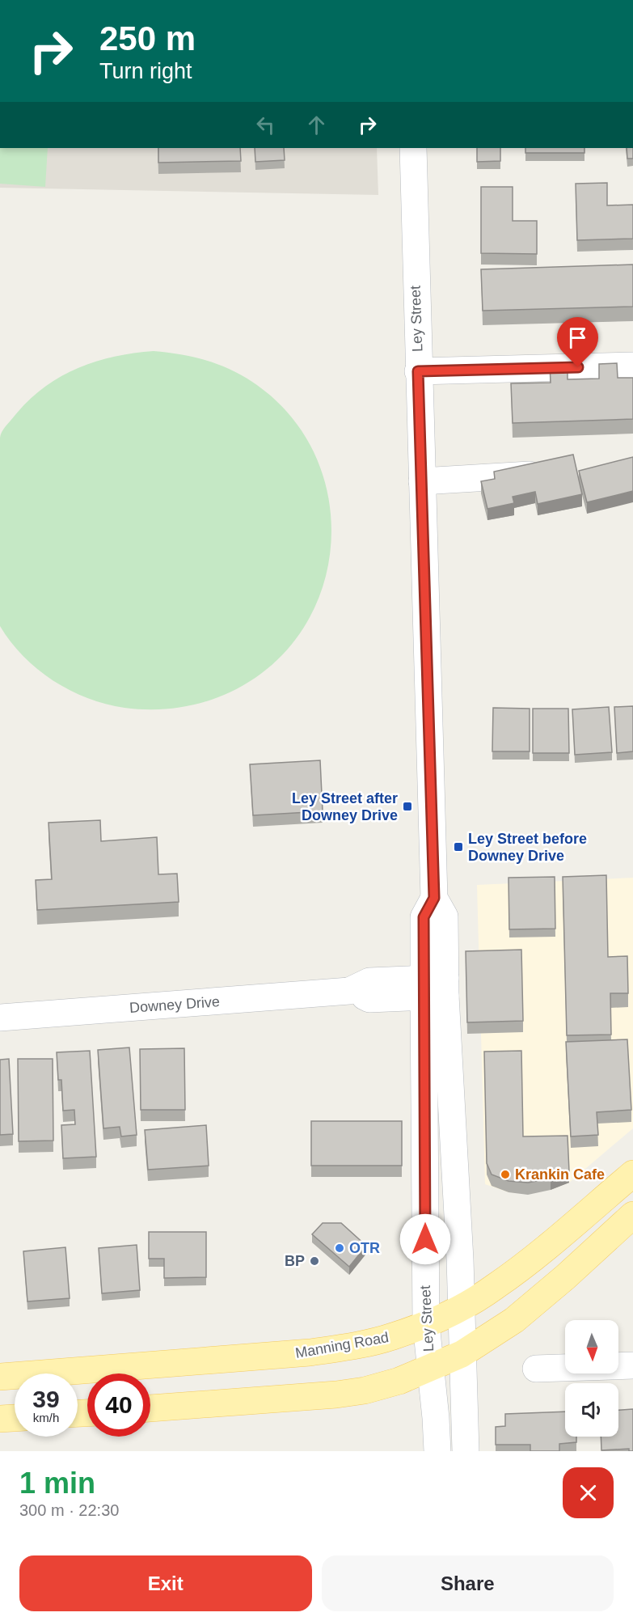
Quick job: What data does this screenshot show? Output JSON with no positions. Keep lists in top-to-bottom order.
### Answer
{
  "streets": {
    "main road": ["Manning Road"],
    "street": ["Ley Street", "Downey Drive"]
  },
  "crossings": [
    ["Ley Street", "Downey Drive"],
    ["Ley Street", "Manning Road"]
  ],
  "places": {
    "transit": ["Ley Street after Downey Drive", "Ley Street before Downey Drive"],
    "other": ["Krankin Cafe", "OTR", "BP"]
  },
  "north": "bottom",
  "page": {
    "turn": ["250 m", "Turn right"],
    "speed": "39 km/h",
    "limit": "40",
    "heading": ["1 min", "300 m · 22:30"],
    "buttons": ["Exit", "Share"]
  }
}
